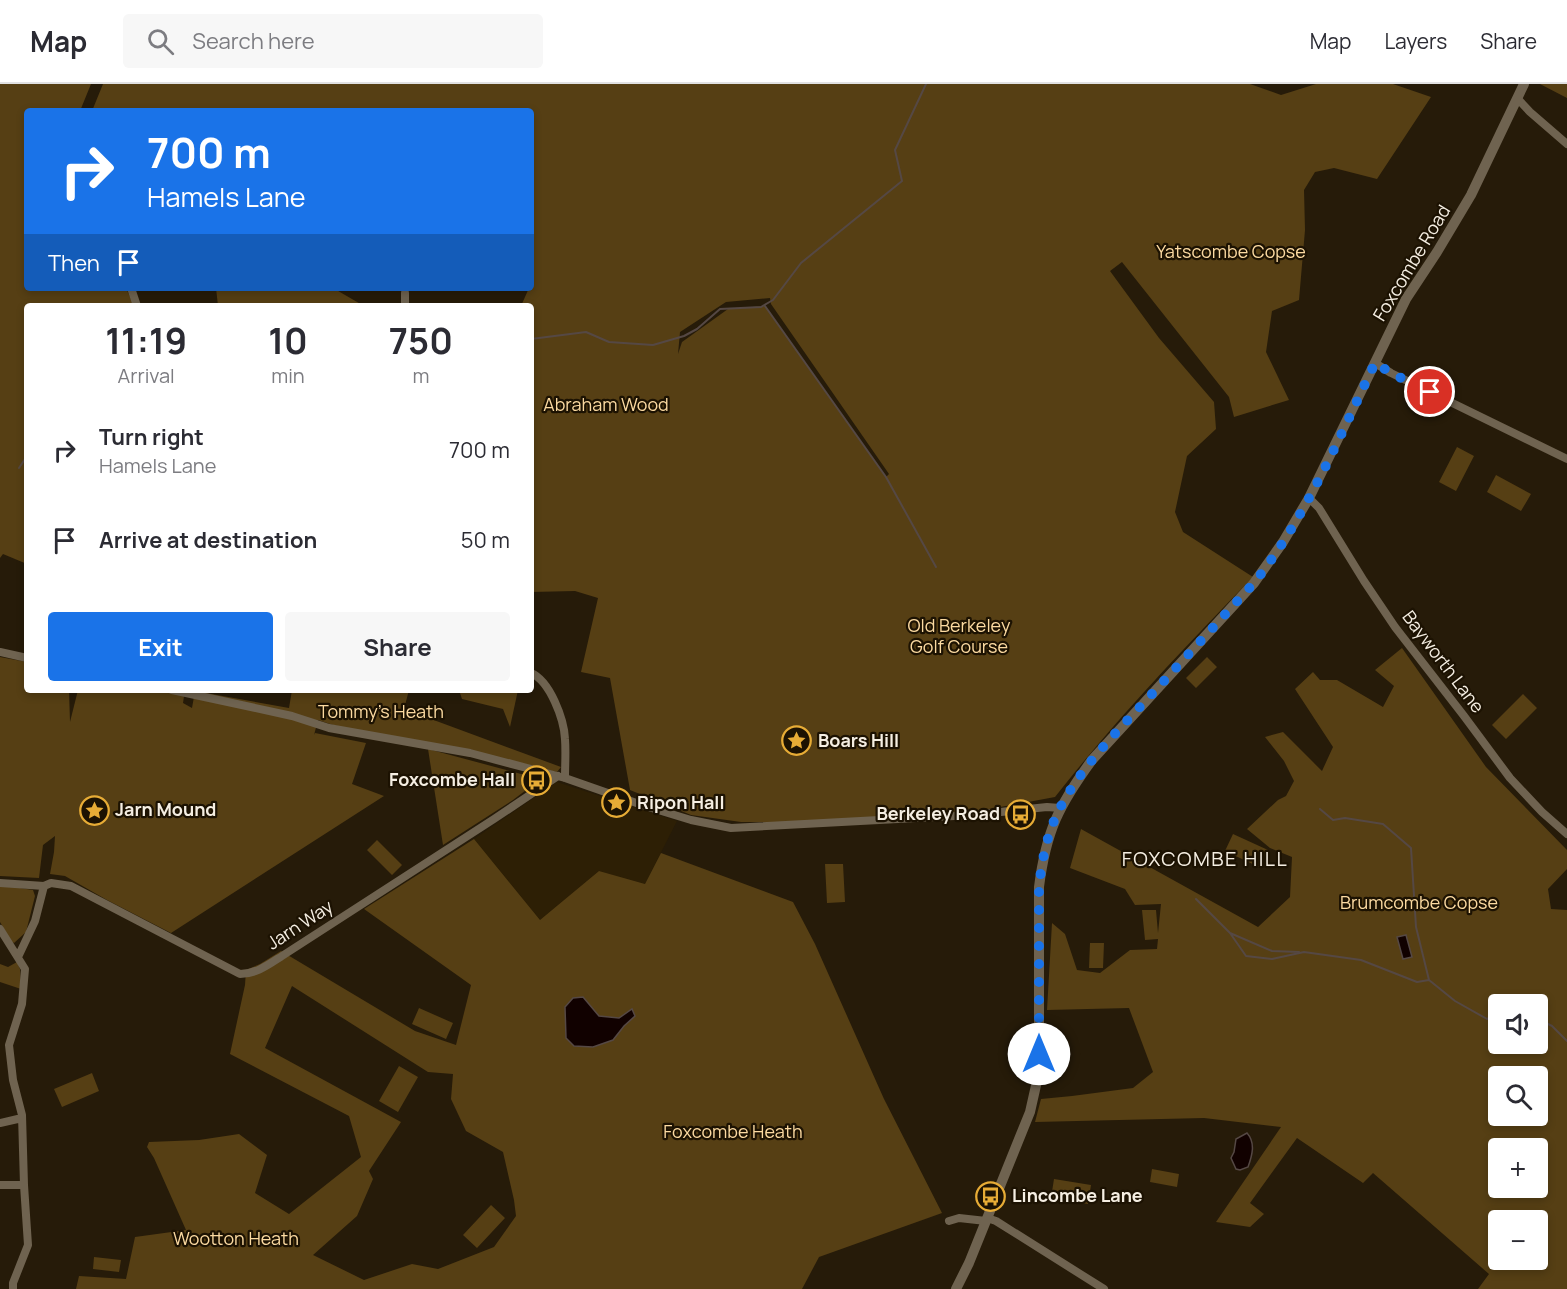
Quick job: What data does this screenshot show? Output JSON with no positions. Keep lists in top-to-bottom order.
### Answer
{
  "streets": {
    "street": ["Foxcombe Road", "Bayworth Lane", "Jarn Way"]
  },
  "crossings": [
    ["Foxcombe Road", "Bayworth Lane"]
  ],
  "districts": ["FOXCOMBE HILL"],
  "parks": [
    "Yatscombe Copse",
    "Abraham Wood",
    "Old Berkeley Golf Course",
    "Tommy's Heath",
    "Brumcombe Copse",
    "Foxcombe Heath",
    "Wootton Heath"
  ],
  "places": {
    "place": ["Boars Hill", "Ripon Hall", "Jarn Mound"],
    "bus stop": ["Foxcombe Hall", "Berkeley Road", "Lincombe Lane"]
  },
  "page": {
    "header": "Map",
    "search": "Search here",
    "nav": ["Map", "Layers", "Share"],
    "turn": ["700 m", "Hamels Lane"],
    "then": "Then",
    "eta": [
      "11:19",
      "Arrival",
      "10",
      "min",
      "750",
      "m"
    ],
    "list": [
      {
        "name": "Turn right",
        "note": "Hamels Lane",
        "value": "700 m"
      },
      {
        "name": "Arrive at destination",
        "value": "50 m"
      }
    ],
    "buttons": ["Exit", "Share"],
    "map_buttons": ["+", "−"]
  }
}
